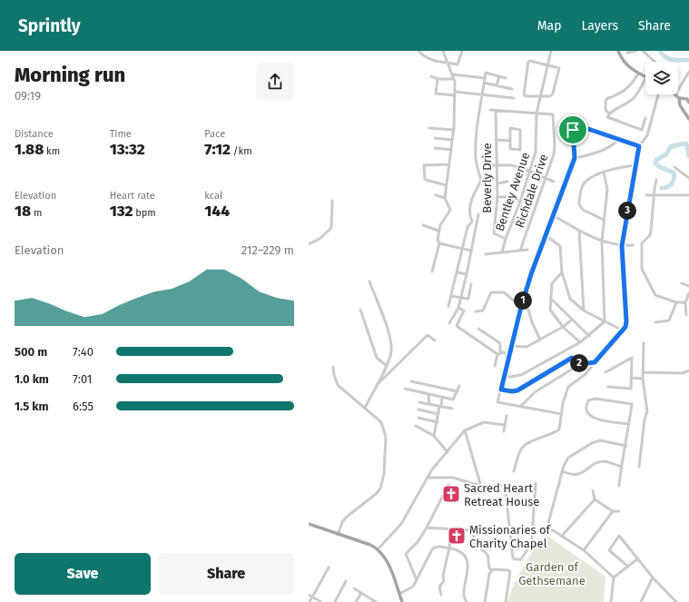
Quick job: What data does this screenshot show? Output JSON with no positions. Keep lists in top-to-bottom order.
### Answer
{
  "streets": {
    "street": ["Beverly Drive", "Richdale Drive", "Bentley Avenue"]
  },
  "crossings": [
    ["Beverly Drive", "Bentley Avenue"],
    ["Richdale Drive", "Bentley Avenue"]
  ],
  "parks": ["Garden of Gethsemane"],
  "places": {
    "church": ["Sacred Heart Retreat House", "Missionaries of Charity Chapel"]
  },
  "page": {
    "header": "Sprintly",
    "nav": ["Map", "Layers", "Share"],
    "heading": ["Morning run", "09:19"],
    "stats": [
      ["Distance", "1.88 km"],
      ["Time", "13:32"],
      ["Pace", "7:12 /km"],
      ["Elevation", "18 m"],
      ["Heart rate", "132 bpm"],
      ["kcal", "144"]
    ],
    "pins": ["3", "1", "2"],
    "chart": ["Elevation", "212–229 m"],
    "list": [
      {
        "name": "500 m",
        "note": "7:40"
      },
      {
        "name": "1.0 km",
        "note": "7:01"
      },
      {
        "name": "1.5 km",
        "note": "6:55"
      }
    ],
    "buttons": ["Save", "Share"]
  }
}
